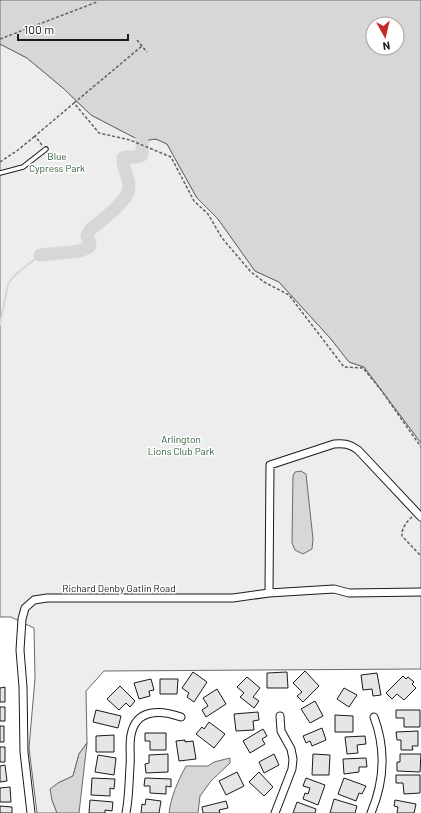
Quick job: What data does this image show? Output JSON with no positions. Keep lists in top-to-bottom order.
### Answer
{
  "streets": {
    "street": ["Richard Denby Gatlin Road"]
  },
  "parks": ["Blue Cypress Park", "Arlington Lions Club Park"],
  "scale_bar": "100 m",
  "north": "bottom"
}
